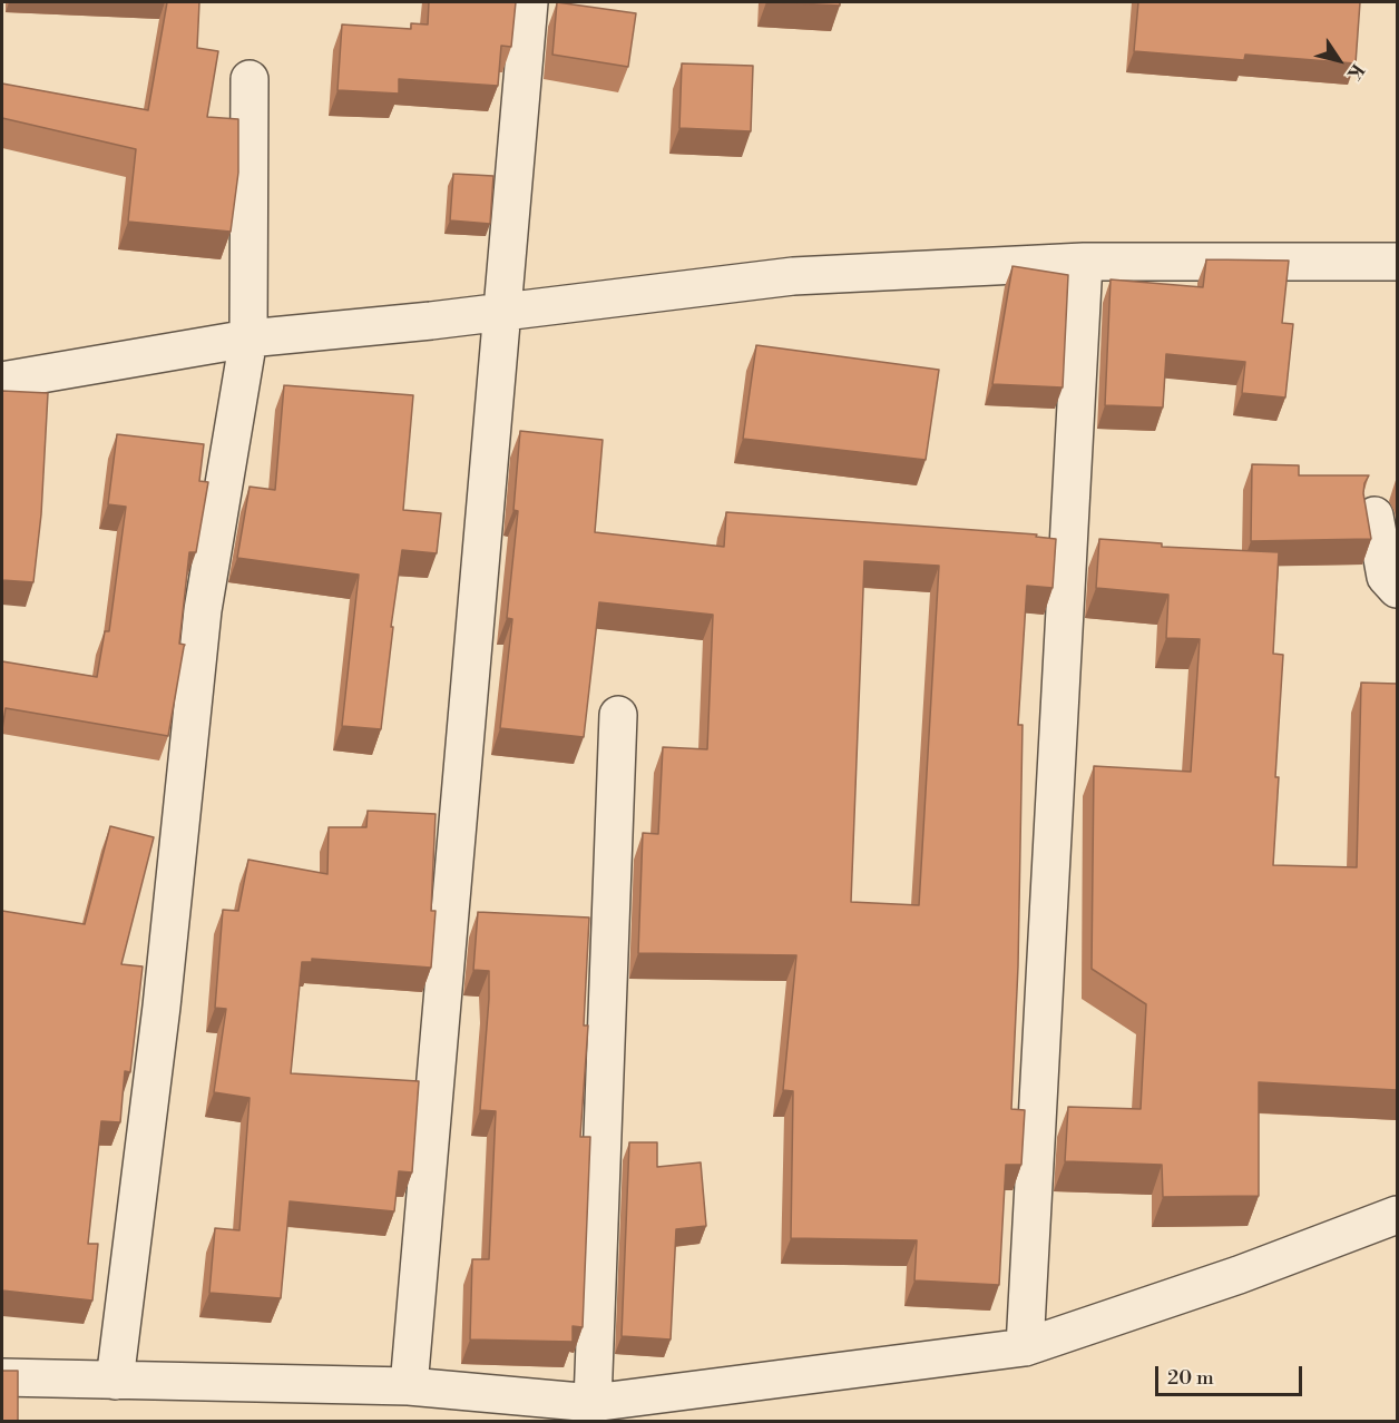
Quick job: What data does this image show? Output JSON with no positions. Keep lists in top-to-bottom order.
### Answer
{
  "scale_bar": "20 m",
  "north": "bottom right"
}
